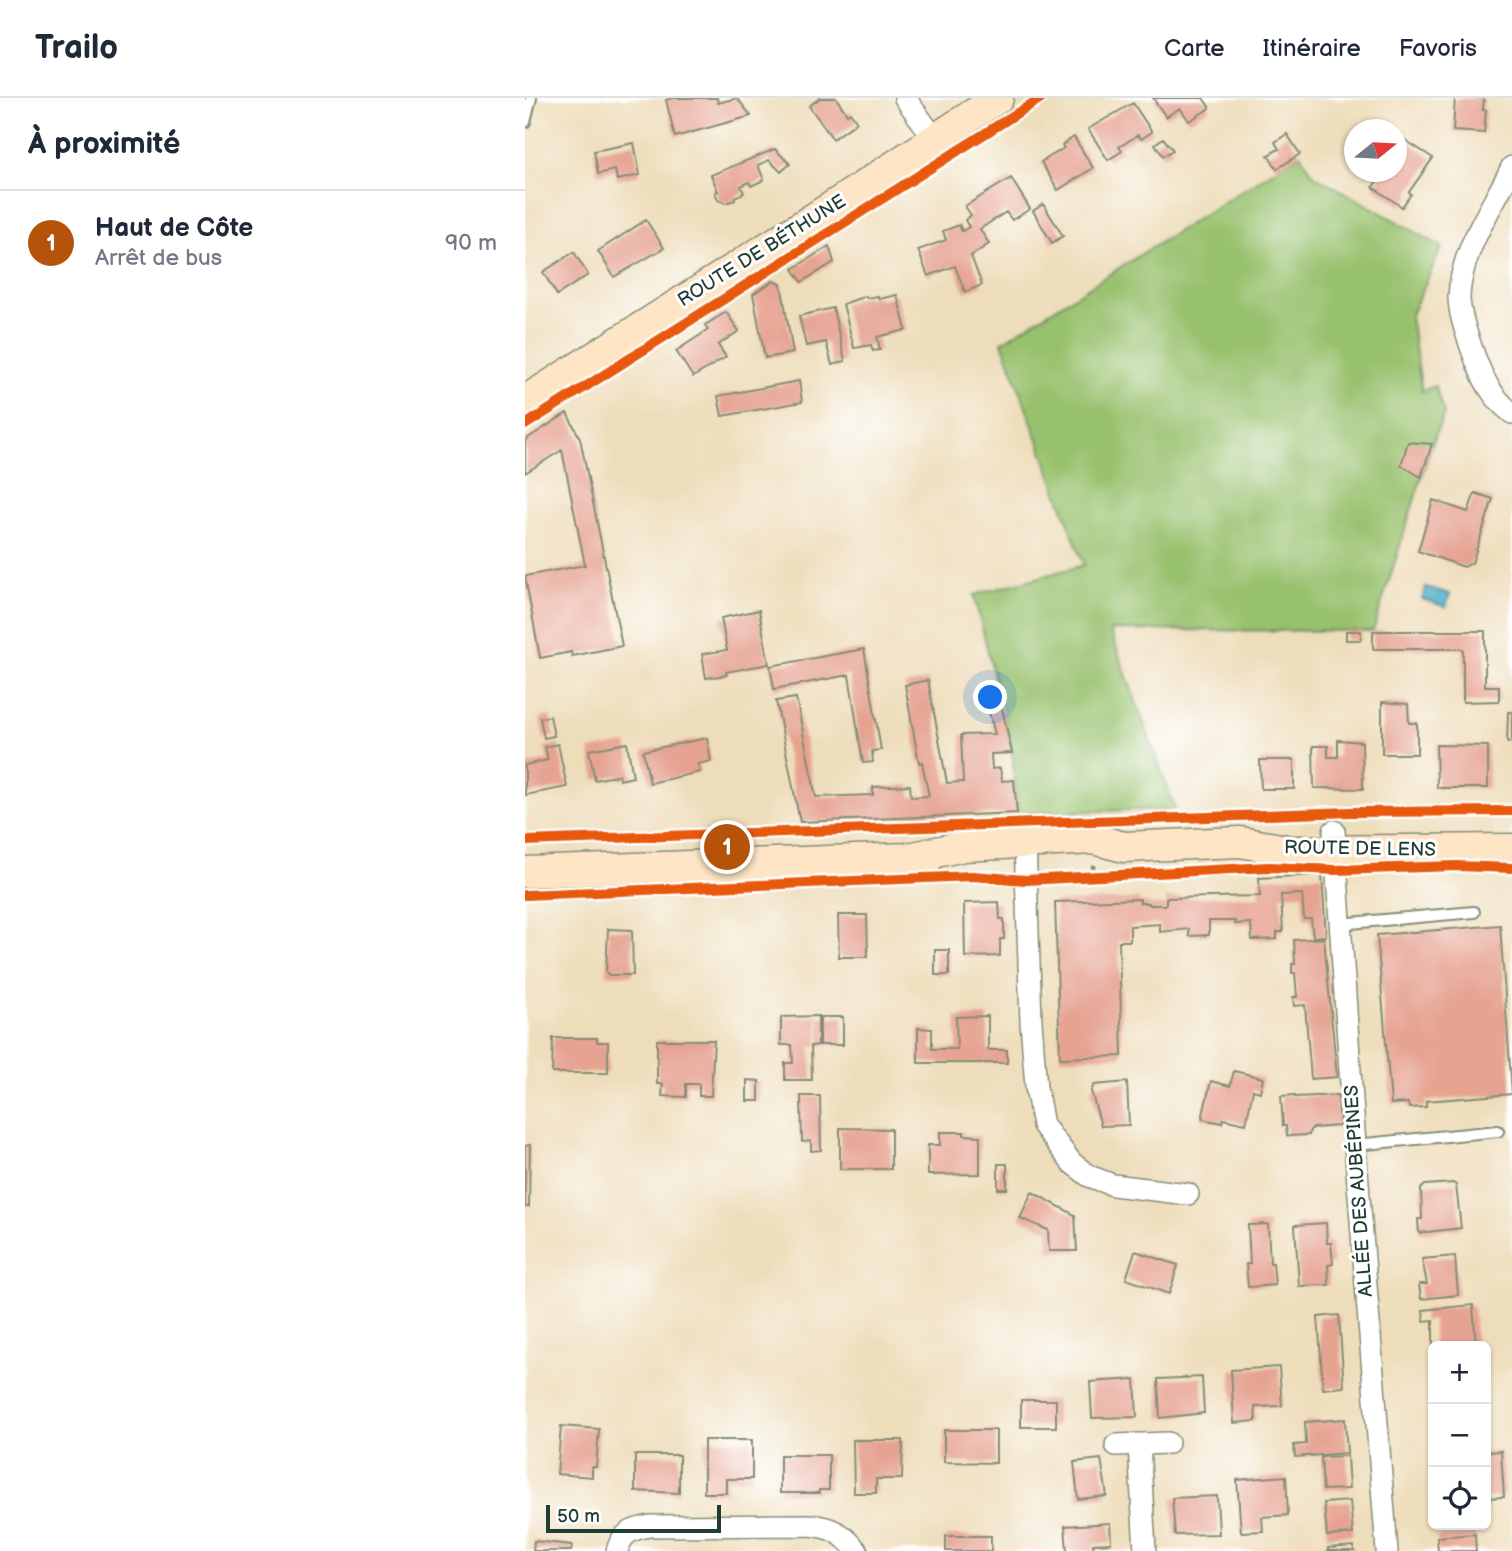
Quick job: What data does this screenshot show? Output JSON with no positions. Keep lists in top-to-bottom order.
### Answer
{
  "streets": {
    "main road": ["ROUTE DE BÉTHUNE", "ROUTE DE LENS"],
    "street": ["ALLÉE DES AUBÉPINES"]
  },
  "crossings": [
    ["ROUTE DE LENS", "ALLÉE DES AUBÉPINES"]
  ],
  "scale_bar": "50 m",
  "north": "right",
  "page": {
    "header": "Trailo",
    "nav": ["Carte", "Itinéraire", "Favoris"],
    "heading": "À proximité",
    "list": [
      {
        "mark": "1",
        "name": "Haut de Côte",
        "note": "Arrêt de bus",
        "value": "90 m"
      }
    ],
    "pins": "1",
    "map_buttons": ["+", "−"],
    "scale": "50 m"
  }
}
